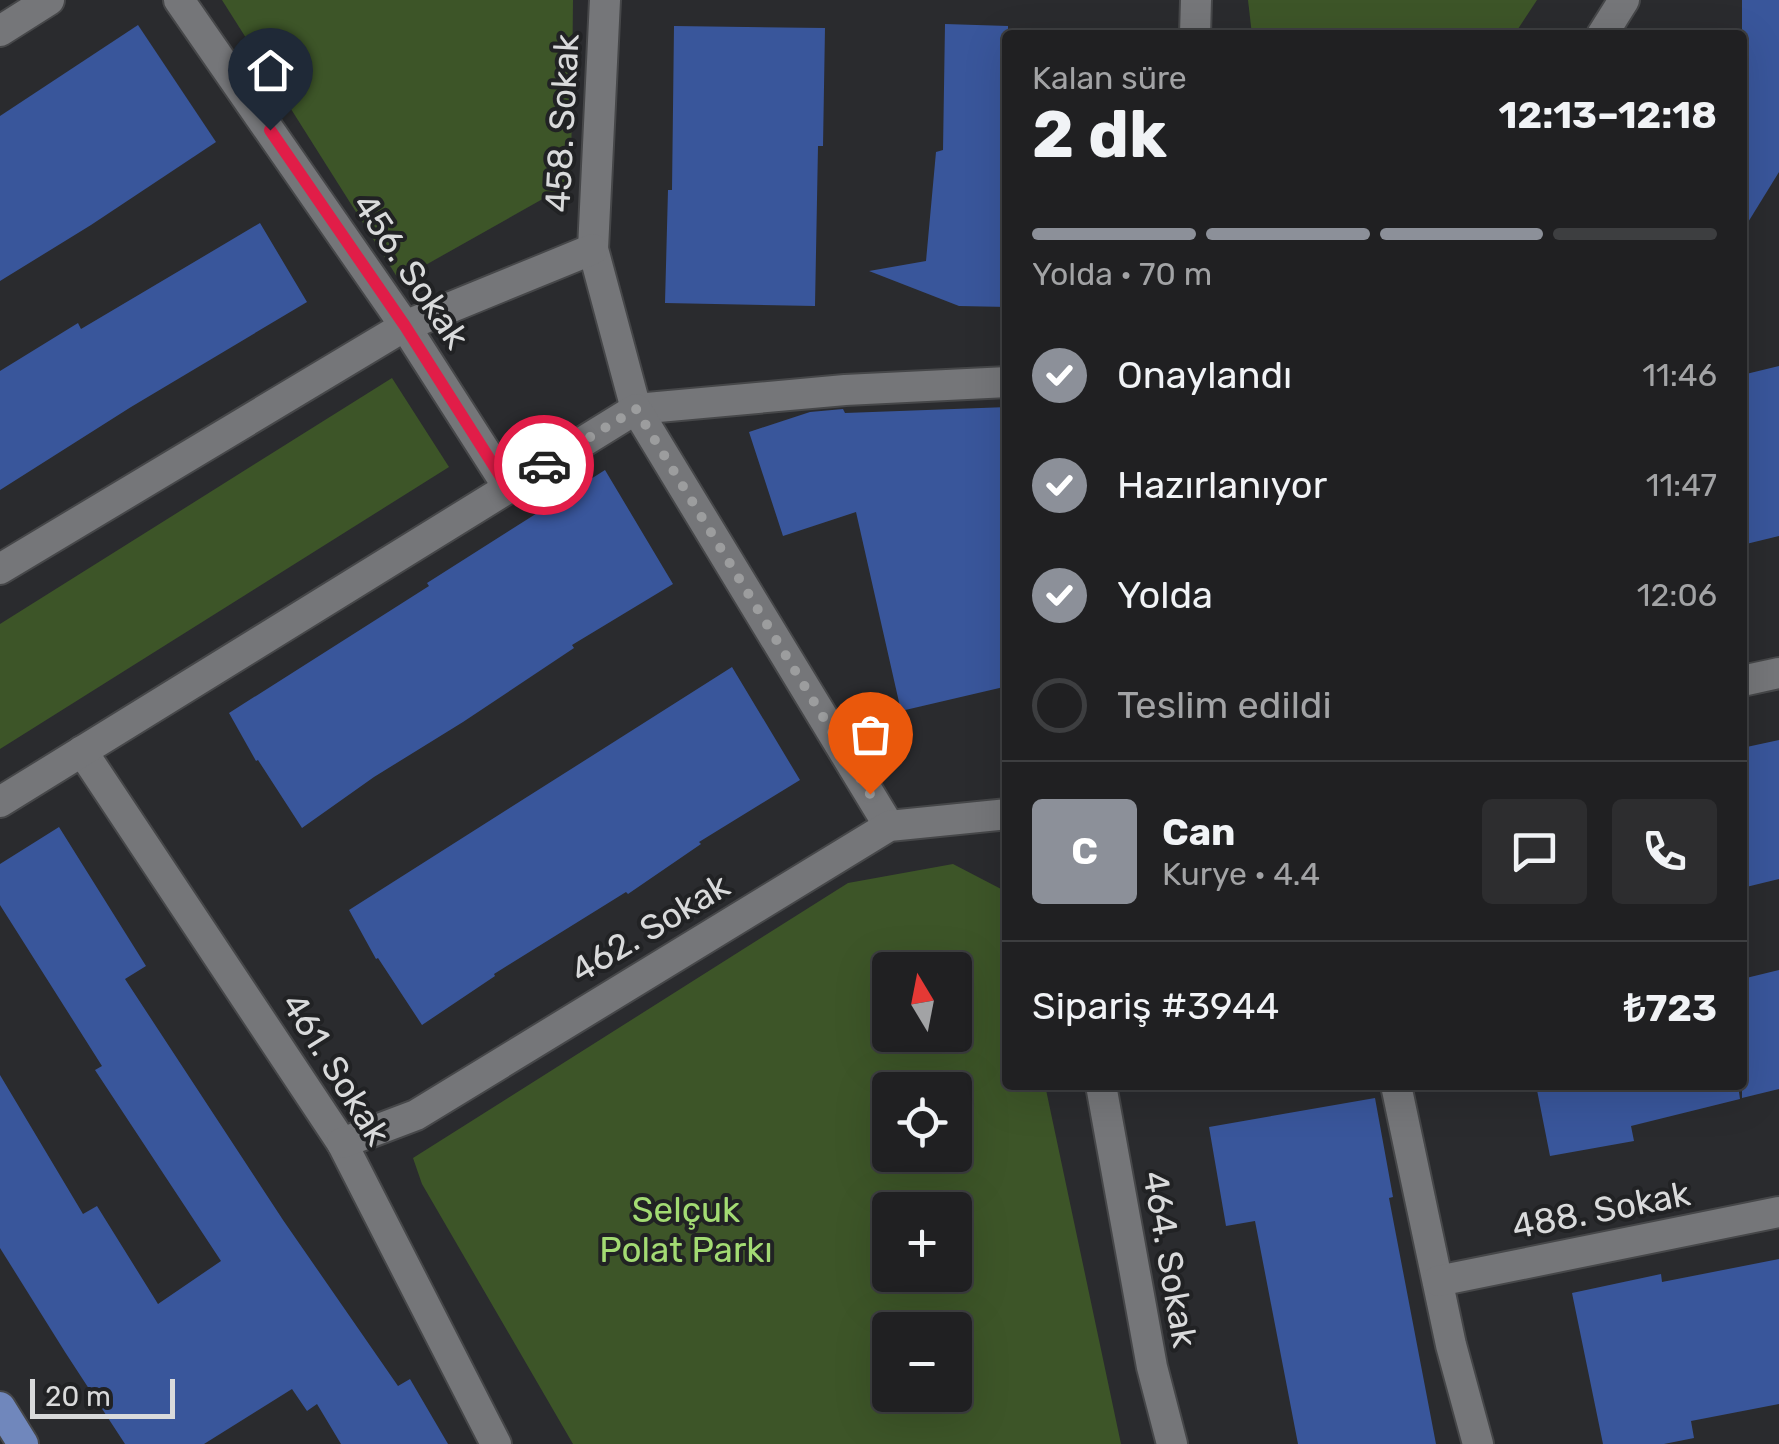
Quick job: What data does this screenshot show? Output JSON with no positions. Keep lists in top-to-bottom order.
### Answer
{
  "streets": {
    "street": [
      "458. Sokak",
      "456. Sokak",
      "462. Sokak",
      "461. Sokak",
      "488. Sokak",
      "464. Sokak"
    ]
  },
  "crossings": [
    ["458. Sokak", "462. Sokak"],
    ["462. Sokak", "461. Sokak"]
  ],
  "parks": ["Selçuk Polat Parkı"],
  "scale_bar": "20 m",
  "north": "top",
  "page": {
    "heading": ["2 dk", "Kalan süre", "12:13–12:18"],
    "panel": [
      "Can",
      "Kurye · 4.4",
      "Sipariş #3944",
      "₺723"
    ],
    "bar": "Yolda · 70 m",
    "list": [
      ["Onaylandı", "11:46"],
      ["Hazırlanıyor", "11:47"],
      ["Yolda", "12:06"],
      "Teslim edildi"
    ],
    "round": "C",
    "map_buttons": ["+", "−"],
    "scale": "20 m"
  }
}
